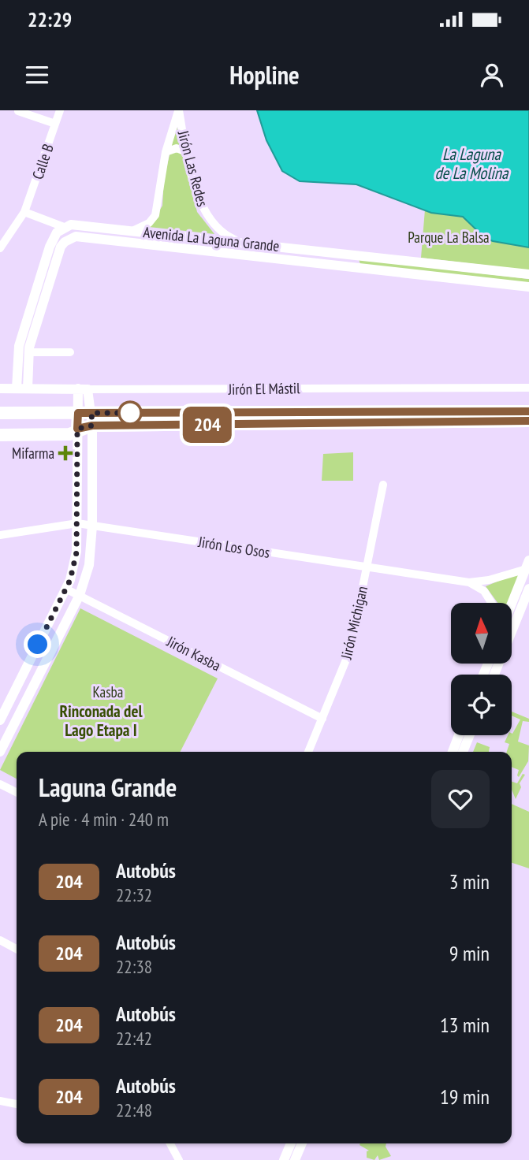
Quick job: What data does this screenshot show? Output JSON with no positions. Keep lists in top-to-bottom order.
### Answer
{
  "streets": {
    "street": [
      "Calle B",
      "Jirón Las Redes",
      "Avenida La Laguna Grande",
      "Jirón El Mástil",
      "Jirón Los Osos",
      "Jirón Michigan",
      "Jirón Kasba"
    ]
  },
  "crossings": [
    ["Jirón Las Redes", "Avenida La Laguna Grande"],
    ["Avenida La Laguna Grande", "Jirón El Mástil"],
    ["Jirón Los Osos", "Jirón Michigan"],
    ["Jirón Michigan", "Jirón Kasba"]
  ],
  "districts": ["Rinconada del Lago Etapa I"],
  "water": ["La Laguna de La Molina"],
  "parks": ["Parque La Balsa", "Kasba"],
  "places": {
    "health": ["Mifarma"]
  },
  "lines": ["bus line 204"],
  "north": "top",
  "page": {
    "status": "22:29",
    "header": "Hopline",
    "on_map": "204",
    "heading": ["Laguna Grande", "A pie · 4 min · 240 m"],
    "list": [
      {
        "mark": "204",
        "name": "Autobús",
        "note": "22:32",
        "value": "3 min"
      },
      {
        "mark": "204",
        "name": "Autobús",
        "note": "22:38",
        "value": "9 min"
      },
      {
        "mark": "204",
        "name": "Autobús",
        "note": "22:42",
        "value": "13 min"
      },
      {
        "mark": "204",
        "name": "Autobús",
        "note": "22:48",
        "value": "19 min"
      }
    ]
  }
}
